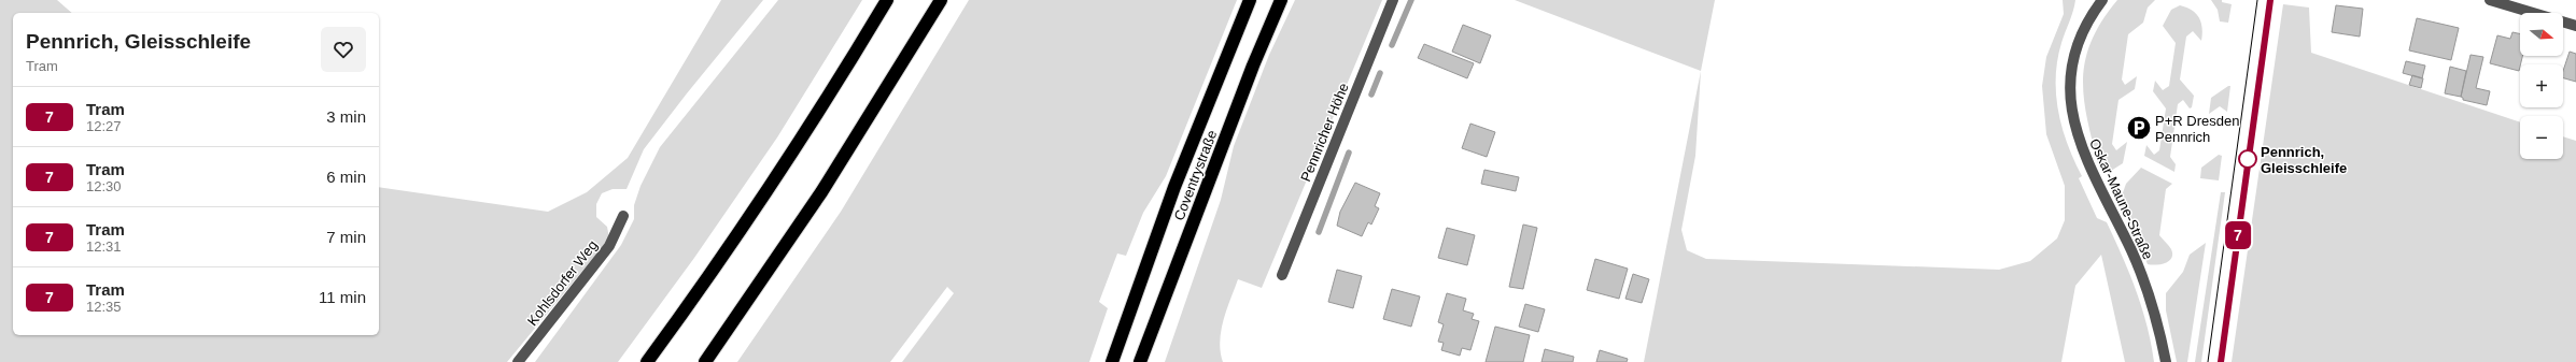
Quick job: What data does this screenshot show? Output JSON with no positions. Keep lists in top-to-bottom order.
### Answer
{
  "streets": {
    "highway": ["Coventrystraße"],
    "street": ["Pennricher Höhe", "Oskar-Maune-Straße", "Kohlsdorfer Weg"]
  },
  "places": {
    "parking": ["P+R Dresden Pennrich"],
    "other": ["Pennrich, Gleisschleife"]
  },
  "lines": ["tram line 7"],
  "north": "right",
  "page": {
    "on_map": "7",
    "map_buttons": ["+", "−"],
    "heading": ["Pennrich, Gleisschleife", "Tram"],
    "list": [
      {
        "mark": "7",
        "name": "Tram",
        "note": "12:27",
        "value": "3 min"
      },
      {
        "mark": "7",
        "name": "Tram",
        "note": "12:30",
        "value": "6 min"
      },
      {
        "mark": "7",
        "name": "Tram",
        "note": "12:31",
        "value": "7 min"
      },
      {
        "mark": "7",
        "name": "Tram",
        "note": "12:35",
        "value": "11 min"
      }
    ]
  }
}
